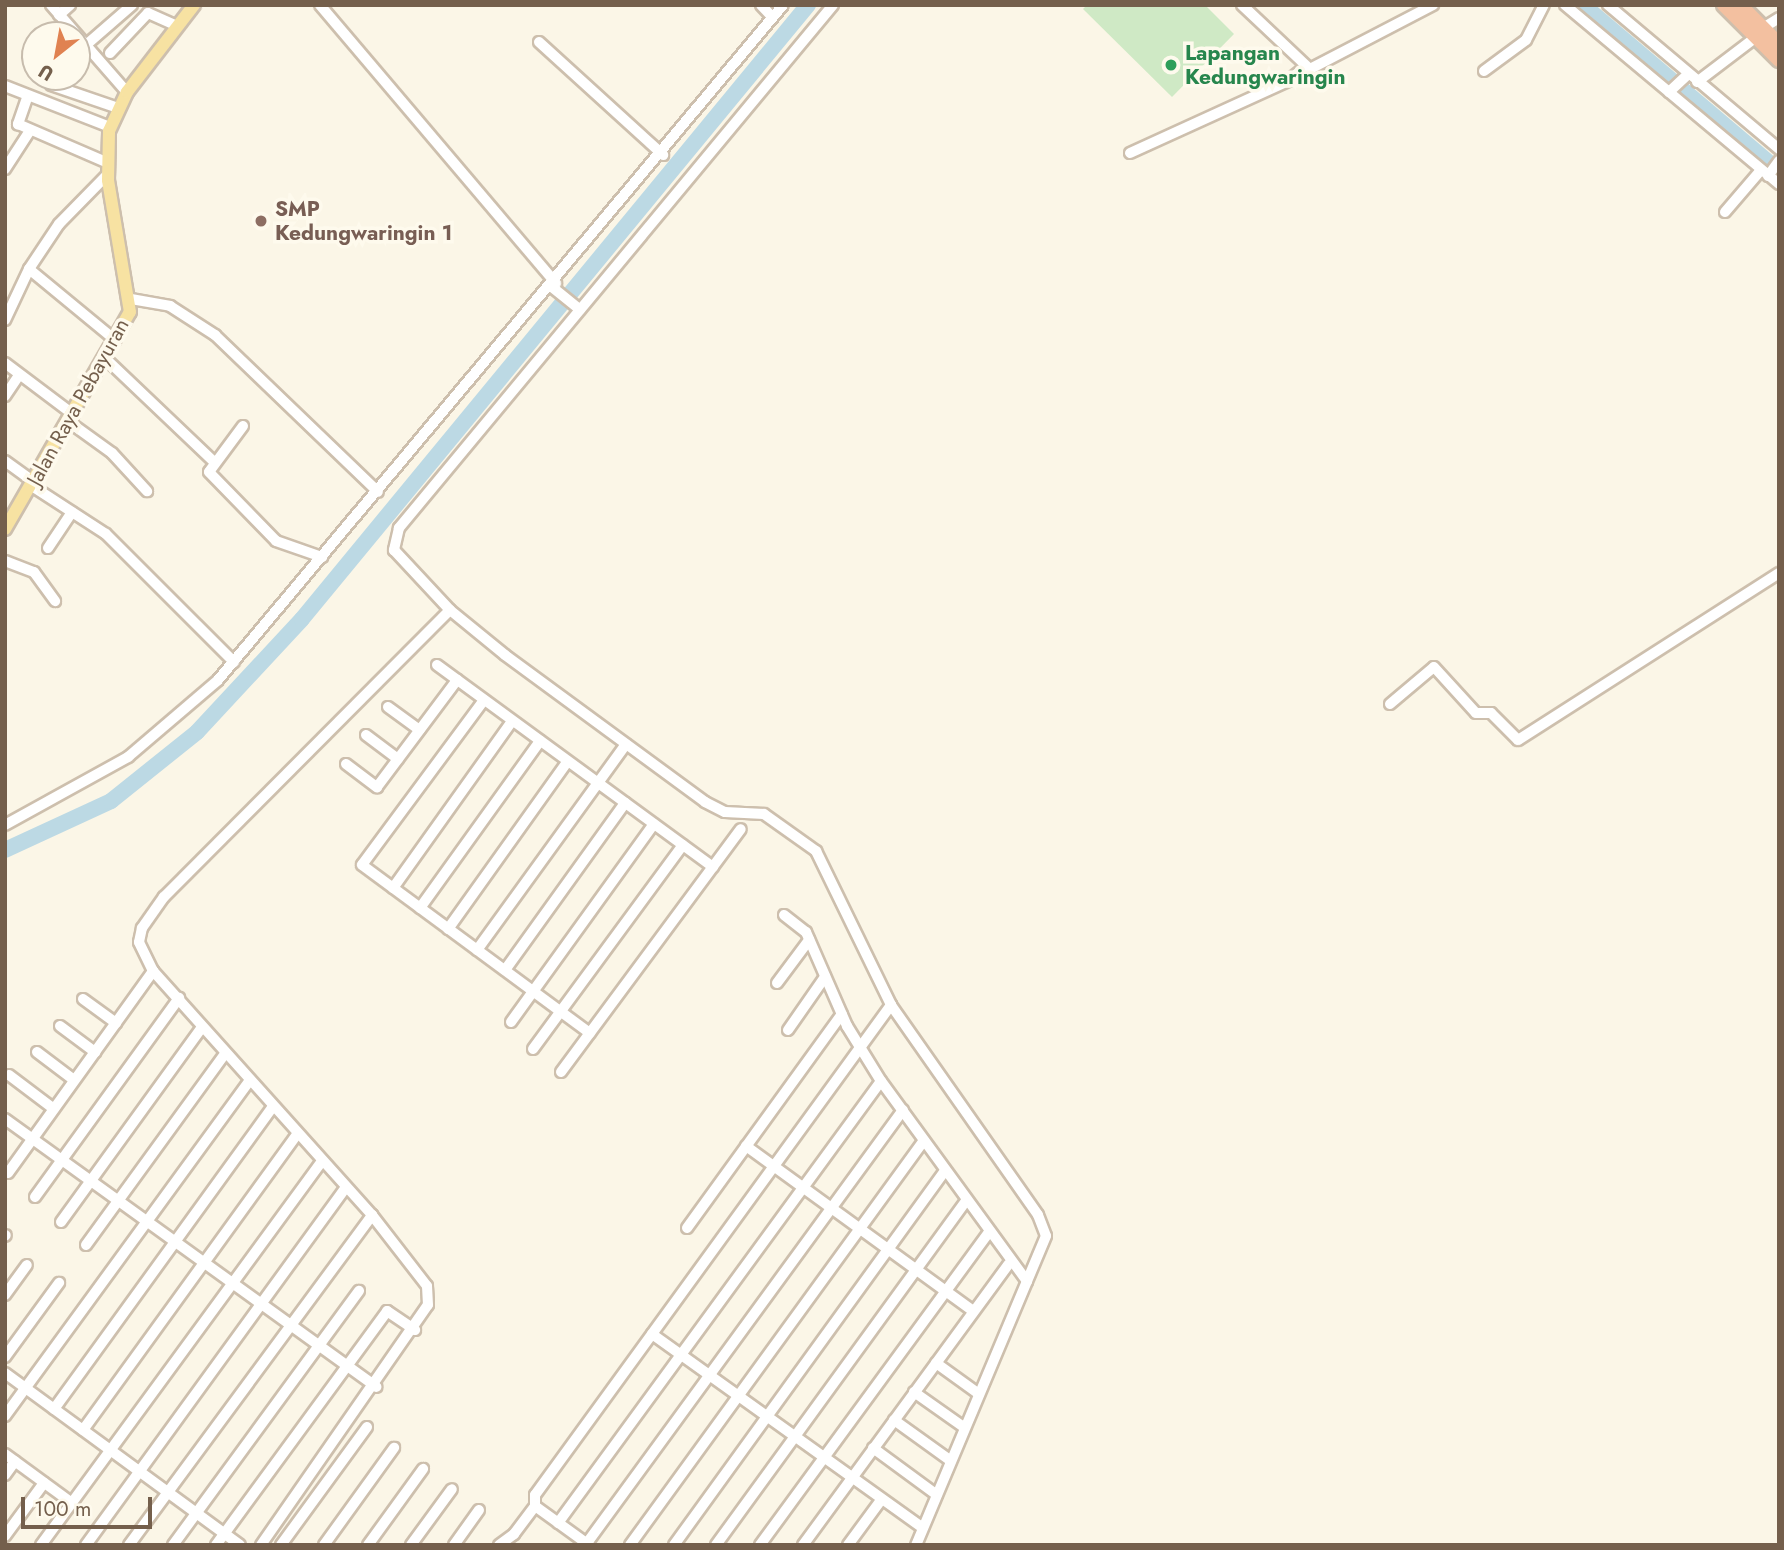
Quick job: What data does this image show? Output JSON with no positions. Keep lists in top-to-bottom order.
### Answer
{
  "streets": {
    "main road": ["Jalan Raya Pebayuran"]
  },
  "places": ["Lapangan Kedungwaringin", "SMP Kedungwaringin 1"],
  "scale_bar": "100 m",
  "north": "bottom left"
}
